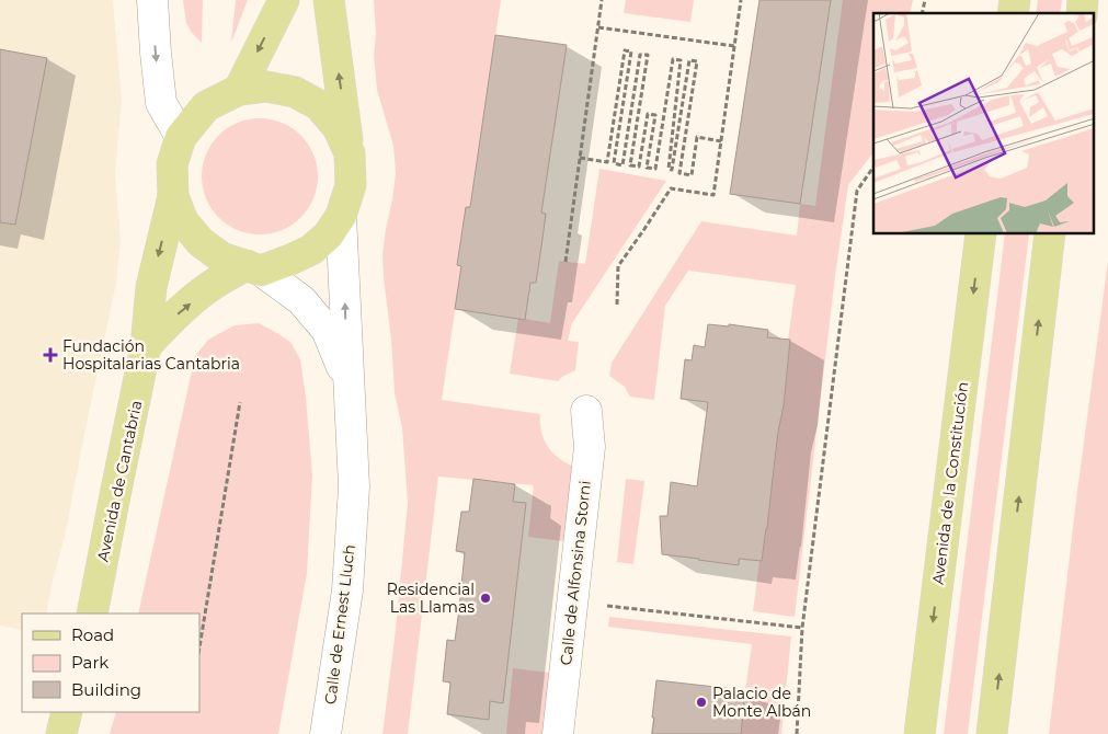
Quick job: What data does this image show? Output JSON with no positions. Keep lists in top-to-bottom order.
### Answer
{
  "streets": {
    "main road": ["Avenida de Cantabria", "Avenida de la Constitución"],
    "street": ["Calle de Alfonsina Storni", "Calle de Ernest Lluch"]
  },
  "crossings": [
    ["Avenida de Cantabria", "Calle de Ernest Lluch"]
  ],
  "one_way": ["Avenida de Cantabria"],
  "places": {
    "health": ["Fundación Hospitalarias Cantabria"],
    "other": ["Residencial Las Llamas", "Palacio de Monte Albán"]
  },
  "legend": ["Road", "Park", "Building"]
}
